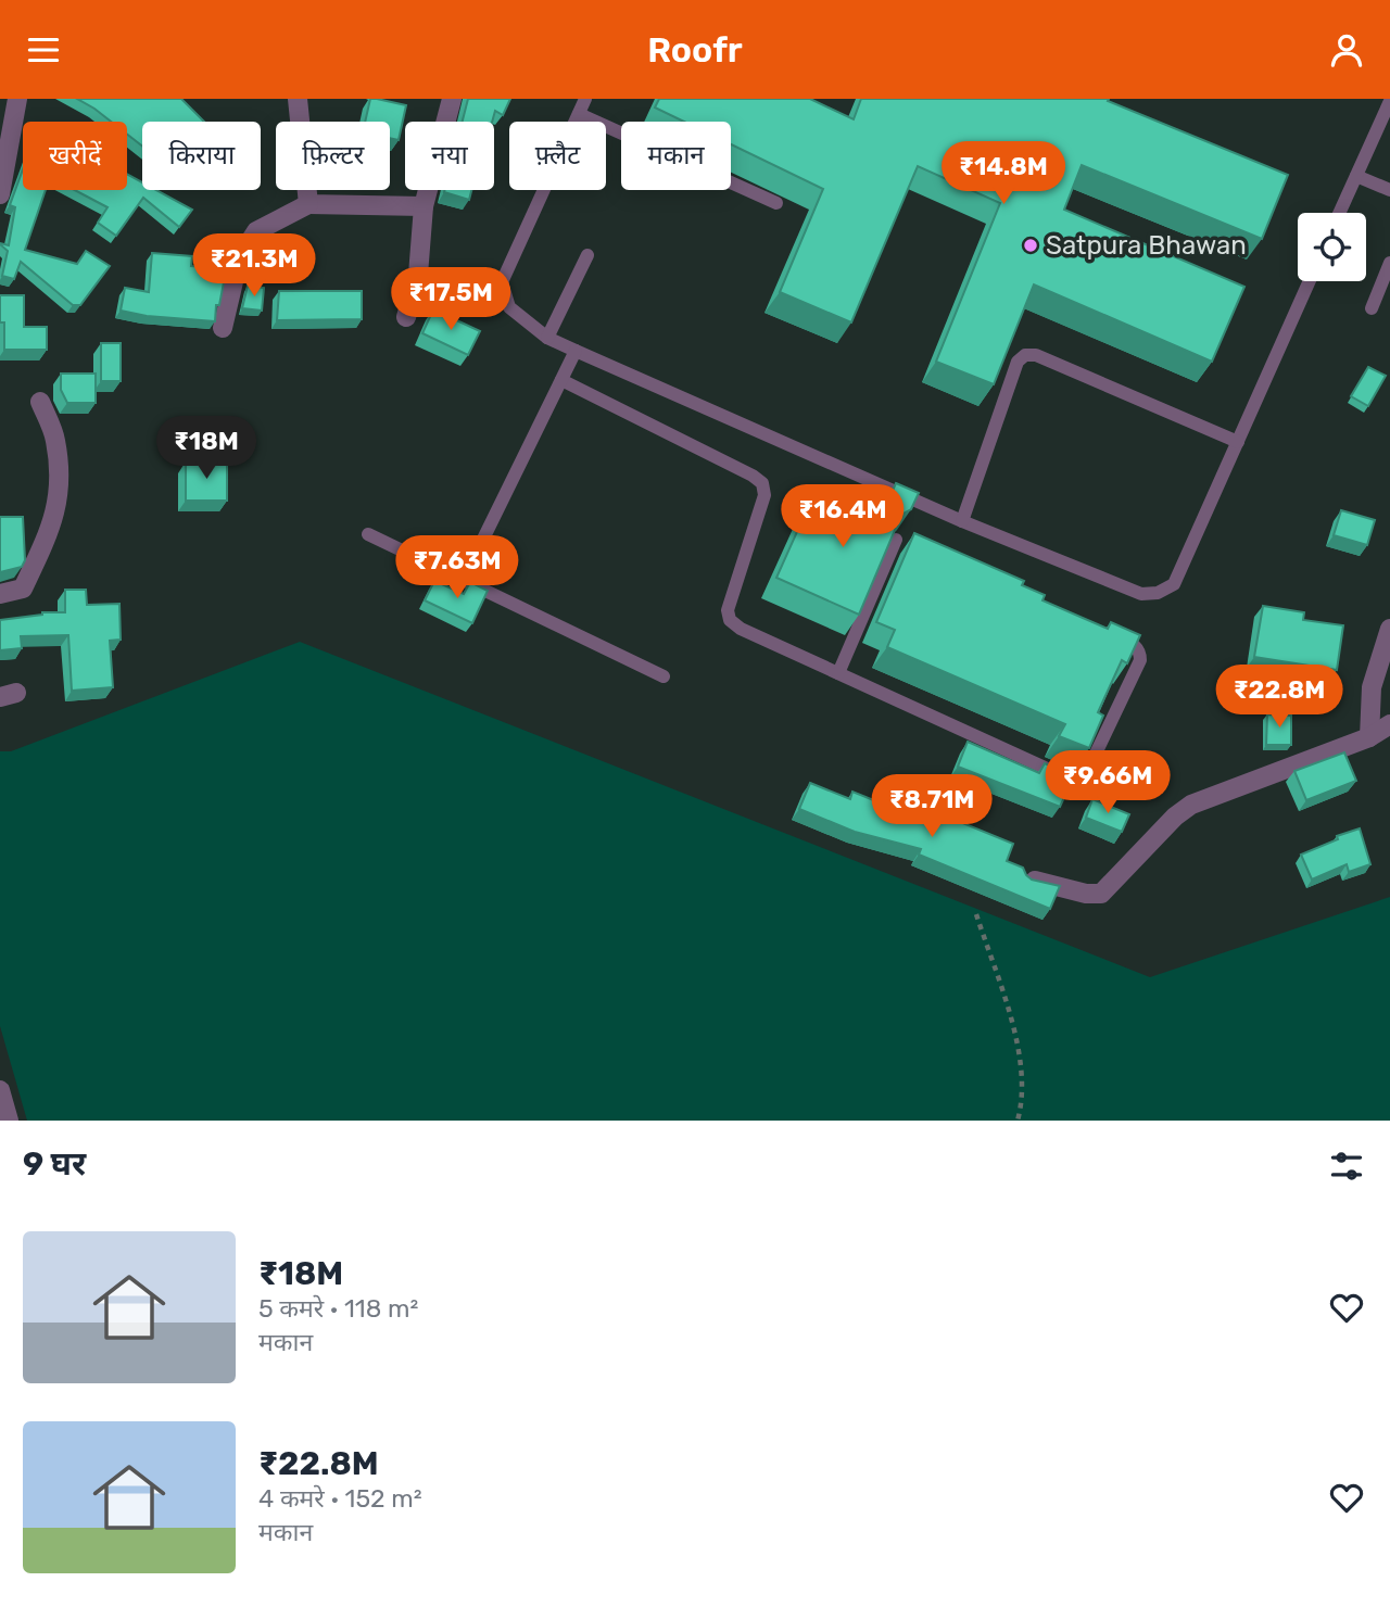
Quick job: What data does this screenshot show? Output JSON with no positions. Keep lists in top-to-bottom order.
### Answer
{
  "places": ["Satpura Bhawan"],
  "page": {
    "header": "Roofr",
    "chip": [
      "खरीदें",
      "किराया",
      "फ़िल्टर",
      "नया",
      "फ़्लैट",
      "मकान"
    ],
    "price": [
      "₹14.8M",
      "₹21.3M",
      "₹17.5M",
      "₹18M",
      "₹16.4M",
      "₹7.63M",
      "₹22.8M",
      "₹9.66M",
      "₹8.71M"
    ],
    "heading": "9 घर",
    "list": [
      {
        "name": "₹18M",
        "note": "5 कमरे · 118 m² · मकान"
      },
      {
        "name": "₹22.8M",
        "note": "4 कमरे · 152 m² · मकान"
      }
    ]
  }
}
